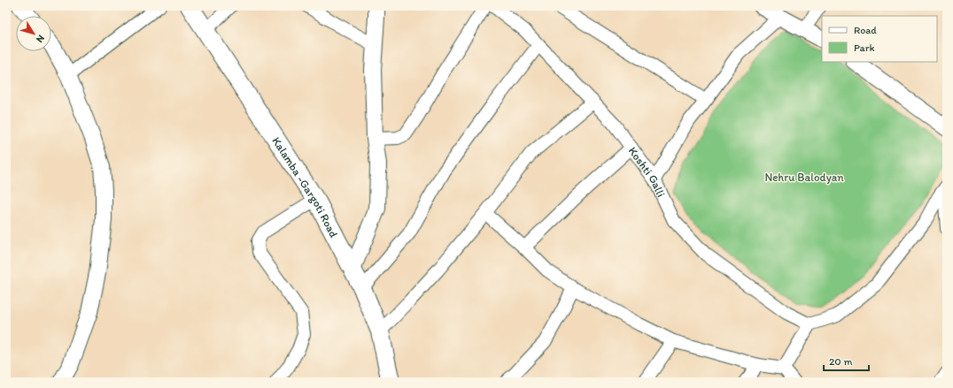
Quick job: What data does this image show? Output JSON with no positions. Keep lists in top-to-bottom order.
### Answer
{
  "streets": {
    "main road": ["Kalamba -Gargoti Road"],
    "street": ["Koshti Galli"]
  },
  "parks": ["Nehru Balodyan"],
  "legend": ["Road", "Park"],
  "scale_bar": "20 m",
  "north": "bottom right"
}
